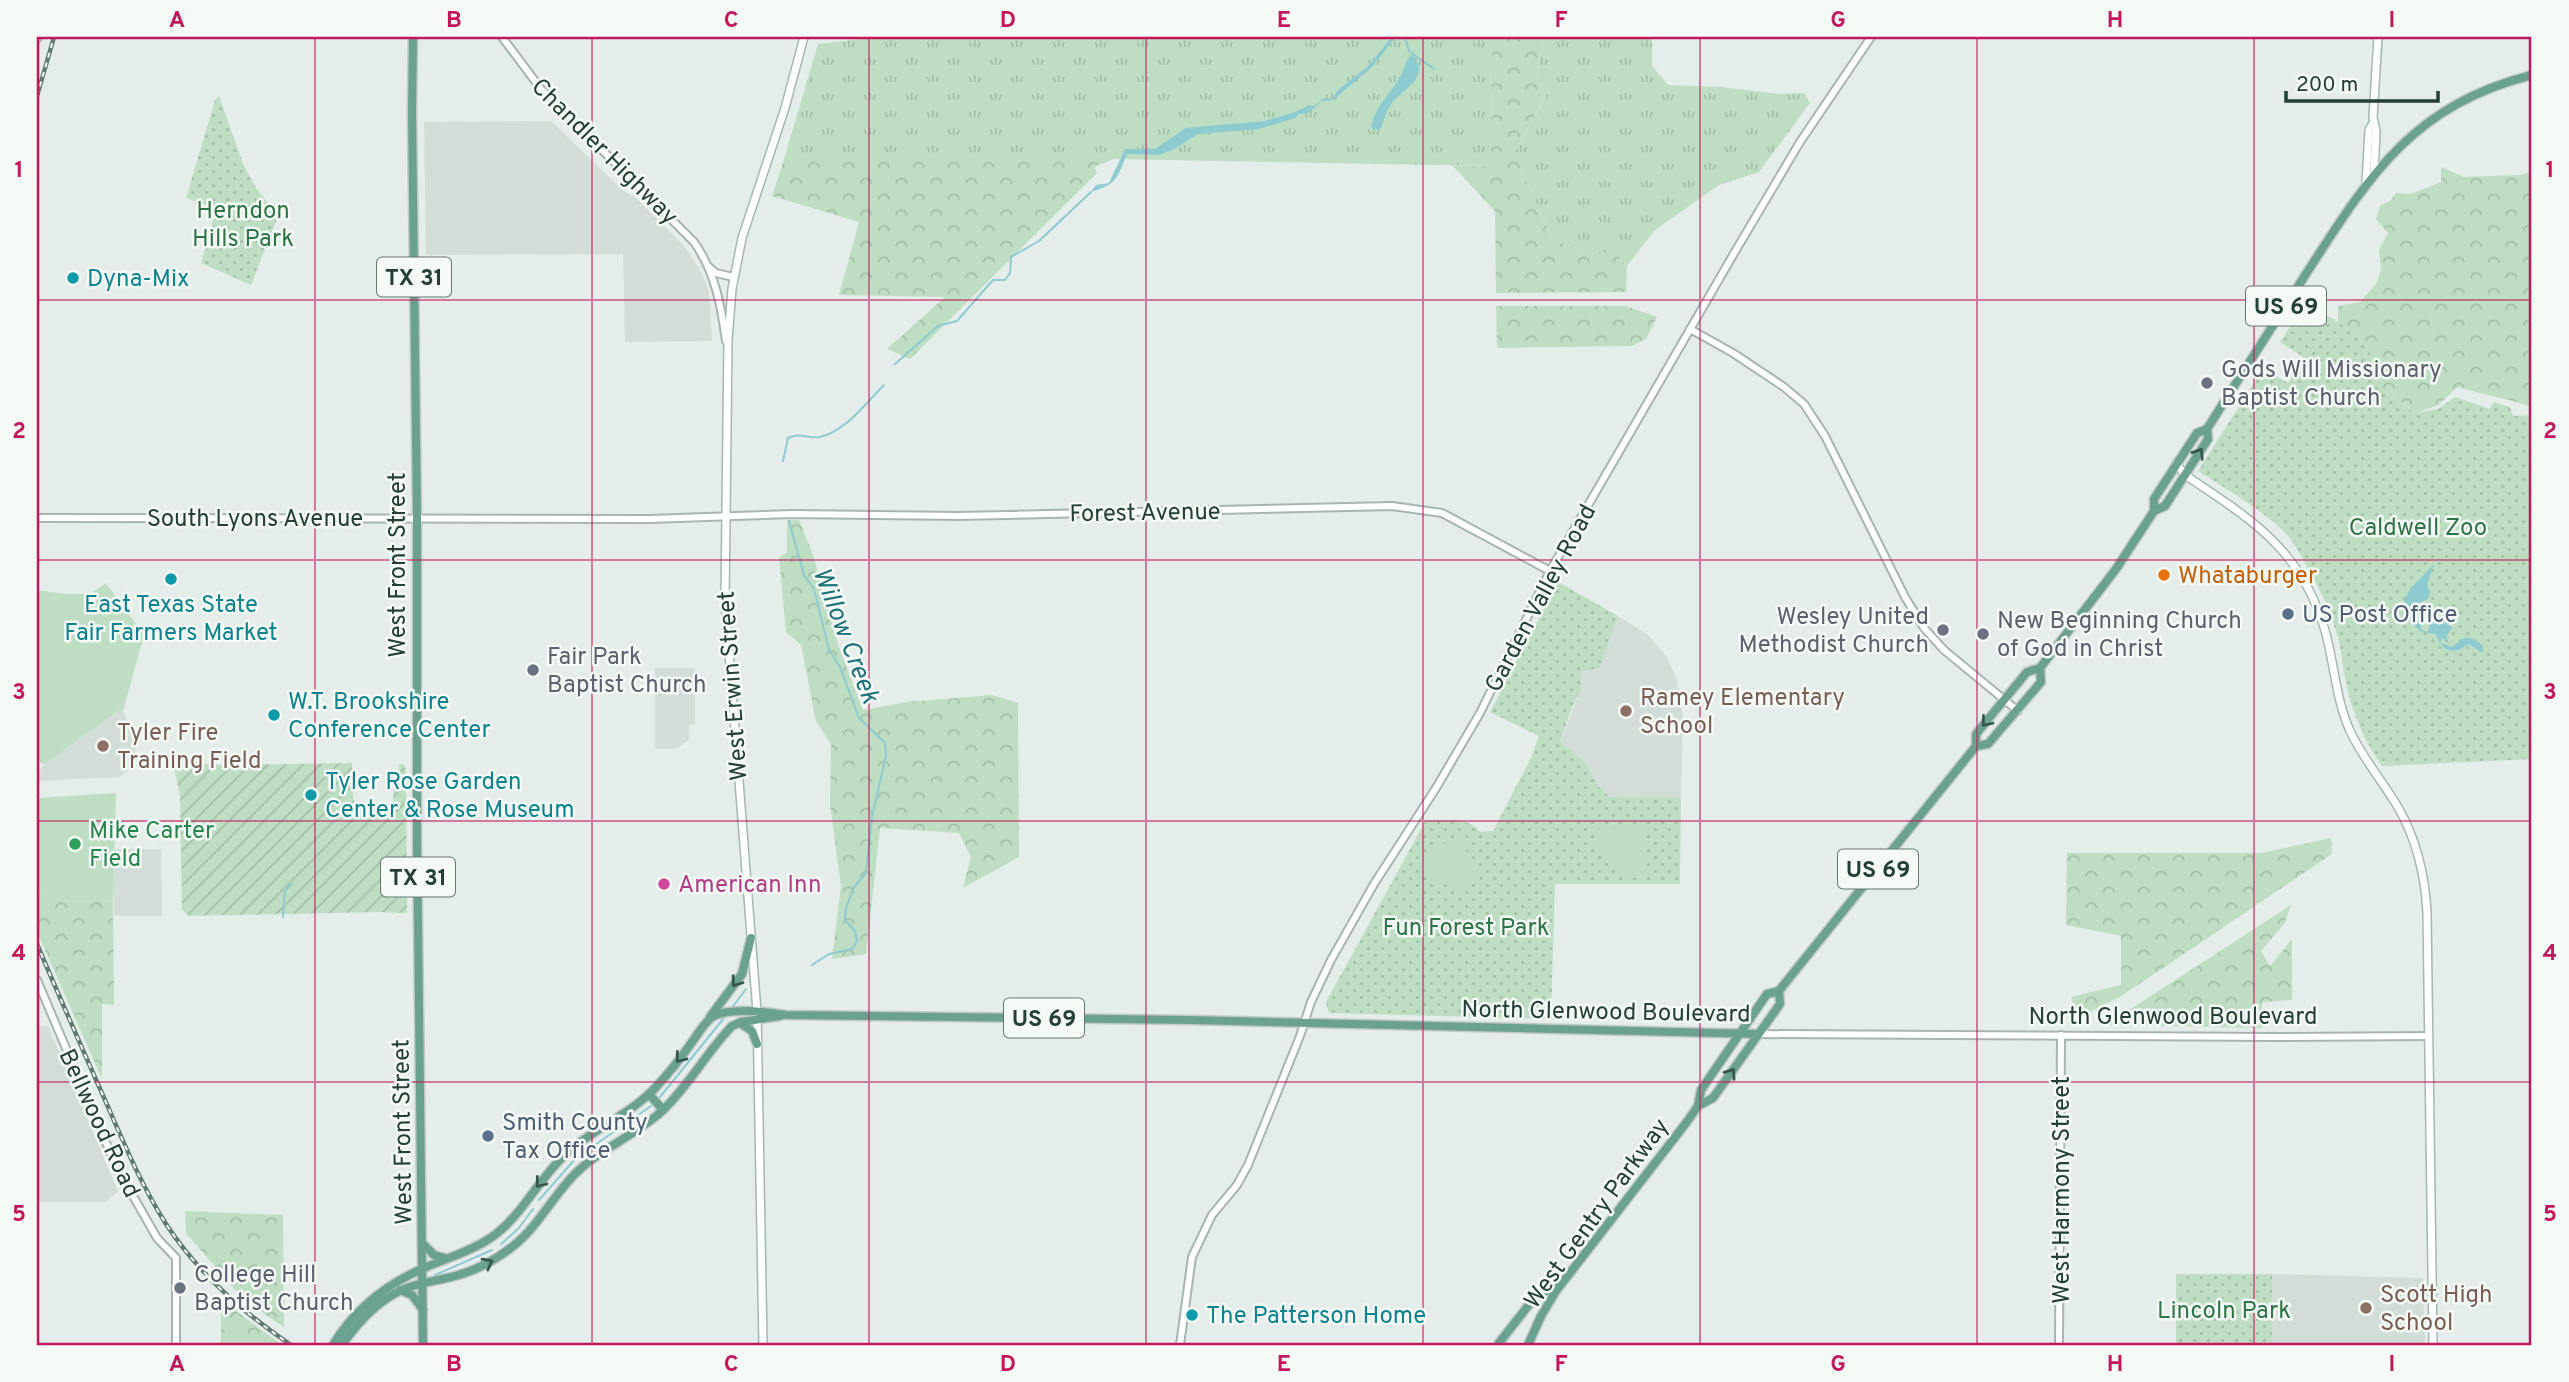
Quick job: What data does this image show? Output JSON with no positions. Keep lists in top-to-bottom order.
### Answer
{
  "streets": {
    "main road": [
      "TX 31",
      "US 69",
      "West Front Street",
      "West Erwin Street",
      "North Glenwood Boulevard",
      "West Gentry Parkway"
    ],
    "street": [
      "Chandler Highway",
      "Forest Avenue",
      "South Lyons Avenue",
      "Garden Valley Road",
      "Bellwood Road",
      "West Harmony Street"
    ]
  },
  "crossings": [
    ["Chandler Highway", "West Erwin Street"],
    ["US 69", "West Erwin Street"],
    ["US 69", "North Glenwood Boulevard"],
    ["Forest Avenue", "South Lyons Avenue"],
    ["Forest Avenue", "Garden Valley Road"],
    ["Forest Avenue", "West Erwin Street"],
    ["South Lyons Avenue", "West Front Street"],
    ["South Lyons Avenue", "West Erwin Street"],
    ["Garden Valley Road", "North Glenwood Boulevard"],
    ["West Erwin Street", "North Glenwood Boulevard"],
    ["North Glenwood Boulevard", "West Harmony Street"],
    ["North Glenwood Boulevard", "West Gentry Parkway"]
  ],
  "water": ["Willow Creek"],
  "parks": [
    "Herndon Hills Park",
    "Caldwell Zoo",
    "Fun Forest Park",
    "Lincoln Park"
  ],
  "places": [
    "Dyna-Mix",
    "Gods Will Missionary Baptist Church",
    "Whataburger",
    "East Texas State Fair Farmers Market",
    "US Post Office",
    "Wesley United Methodist Church",
    "New Beginning Church of God in Christ",
    "Fair Park Baptist Church",
    "Ramey Elementary School",
    "W.T. Brookshire Conference Center",
    "Tyler Fire Training Field",
    "Tyler Rose Garden Center & Rose Museum",
    "Mike Carter Field",
    "American Inn",
    "Smith County Tax Office",
    "College Hill Baptist Church",
    "Scott High School",
    "The Patterson Home"
  ],
  "scale_bar": "200 m",
  "grid": {
    "columns": [
      "A",
      "B",
      "C",
      "D",
      "E",
      "F",
      "G",
      "H",
      "I"
    ],
    "rows": [
      "1",
      "2",
      "3",
      "4",
      "5"
    ]
  }
}
